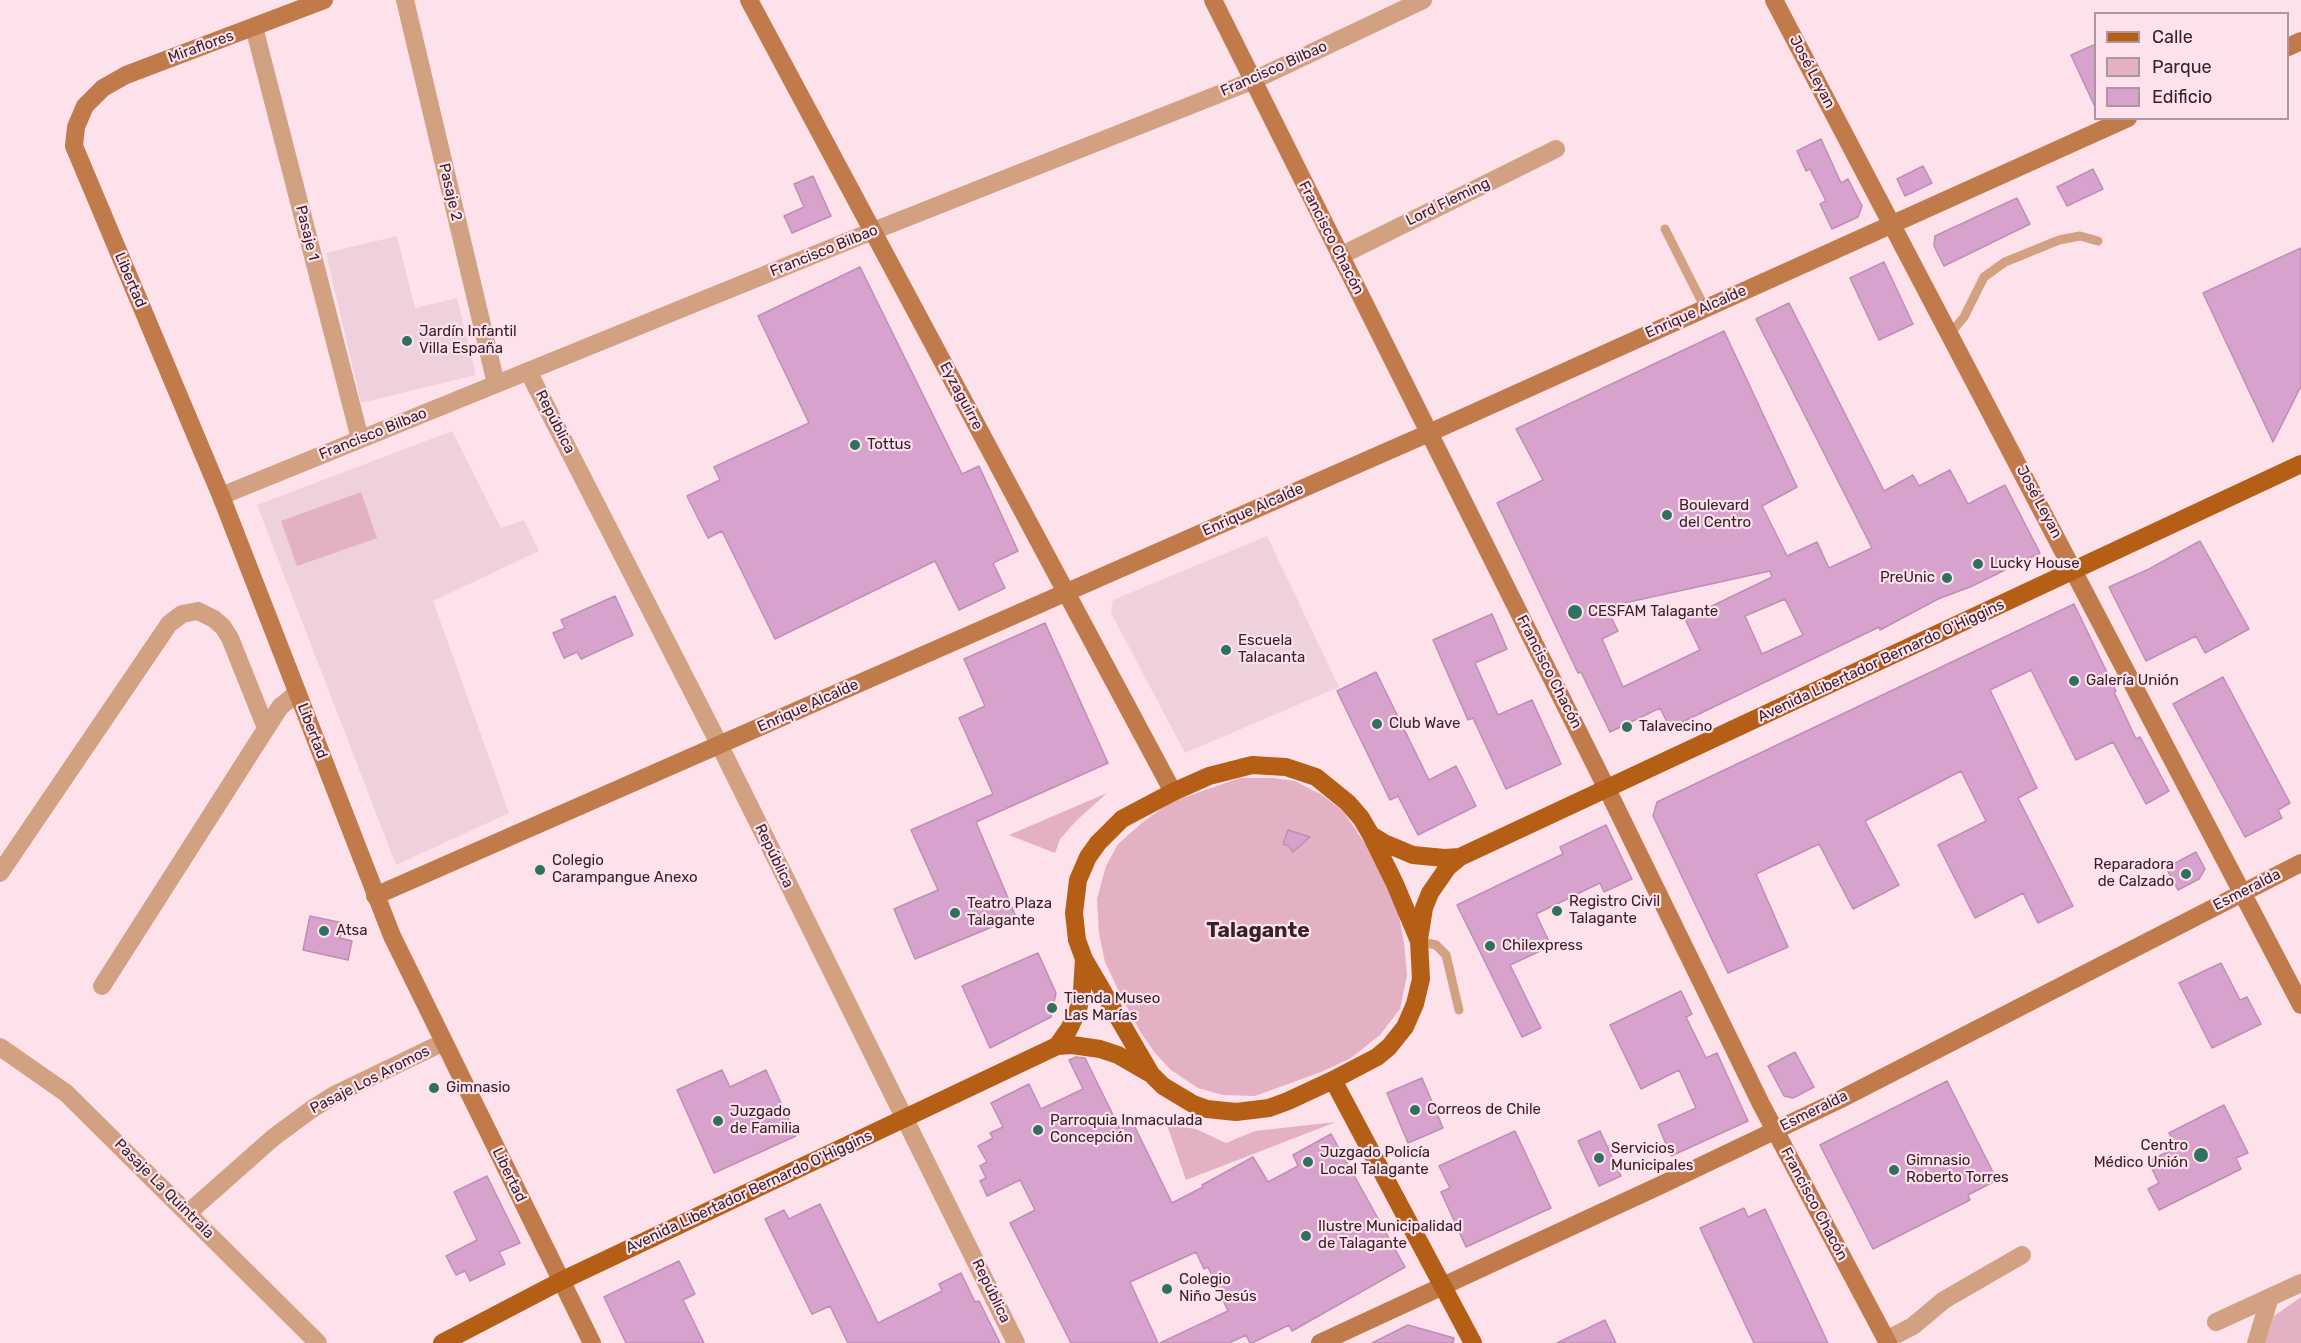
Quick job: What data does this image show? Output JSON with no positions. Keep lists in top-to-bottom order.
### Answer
{
  "streets": {
    "main road": ["Avenida Libertador Bernardo O'Higgins"],
    "street": [
      "Miraflores",
      "Francisco Bilbao",
      "José Leyan",
      "Pasaje 2",
      "Lord Fleming",
      "Pasaje 1",
      "Francisco Chacón",
      "Libertad",
      "Enrique Alcalde",
      "Eyzaguirre",
      "República",
      "Esmeralda",
      "Pasaje Los Aromos",
      "Pasaje La Quintrala"
    ]
  },
  "crossings": [
    ["Miraflores", "Pasaje 1"],
    ["Miraflores", "Libertad"],
    ["Francisco Bilbao", "Pasaje 2"],
    ["Francisco Bilbao", "Pasaje 1"],
    ["Francisco Bilbao", "Francisco Chacón"],
    ["Francisco Bilbao", "Libertad"],
    ["Francisco Bilbao", "Eyzaguirre"],
    ["Francisco Bilbao", "República"],
    ["José Leyan", "Enrique Alcalde"],
    ["José Leyan", "Avenida Libertador Bernardo O'Higgins"],
    ["José Leyan", "Esmeralda"],
    ["Lord Fleming", "Francisco Chacón"],
    ["Francisco Chacón", "Enrique Alcalde"],
    ["Francisco Chacón", "Avenida Libertador Bernardo O'Higgins"],
    ["Francisco Chacón", "Esmeralda"],
    ["Libertad", "Enrique Alcalde"],
    ["Libertad", "Avenida Libertador Bernardo O'Higgins"],
    ["Libertad", "Pasaje Los Aromos"],
    ["Enrique Alcalde", "Eyzaguirre"],
    ["Enrique Alcalde", "República"],
    ["República", "Avenida Libertador Bernardo O'Higgins"],
    ["Pasaje Los Aromos", "Pasaje La Quintrala"]
  ],
  "districts": ["Talagante"],
  "places": [
    "Jardín Infantil Villa España",
    "Tottus",
    "Boulevard del Centro",
    "Lucky House",
    "PreUnic",
    "CESFAM Talagante",
    "Escuela Talacanta",
    "Galería Unión",
    "Club Wave",
    "Talavecino",
    "Colegio Carampangue Anexo",
    "Reparadora de Calzado",
    "Registro Civil Talagante",
    "Teatro Plaza Talagante",
    "Atsa",
    "Chilexpress",
    "Tienda Museo Las Marías",
    "Gimnasio",
    "Correos de Chile",
    "Juzgado de Familia",
    "Parroquia Inmaculada Concepción",
    "Centro Médico Unión",
    "Servicios Municipales",
    "Juzgado Policía Local Talagante",
    "Gimnasio Roberto Torres",
    "Ilustre Municipalidad de Talagante",
    "Colegio Niño Jesús"
  ],
  "legend": ["Calle", "Parque", "Edificio"]
}
